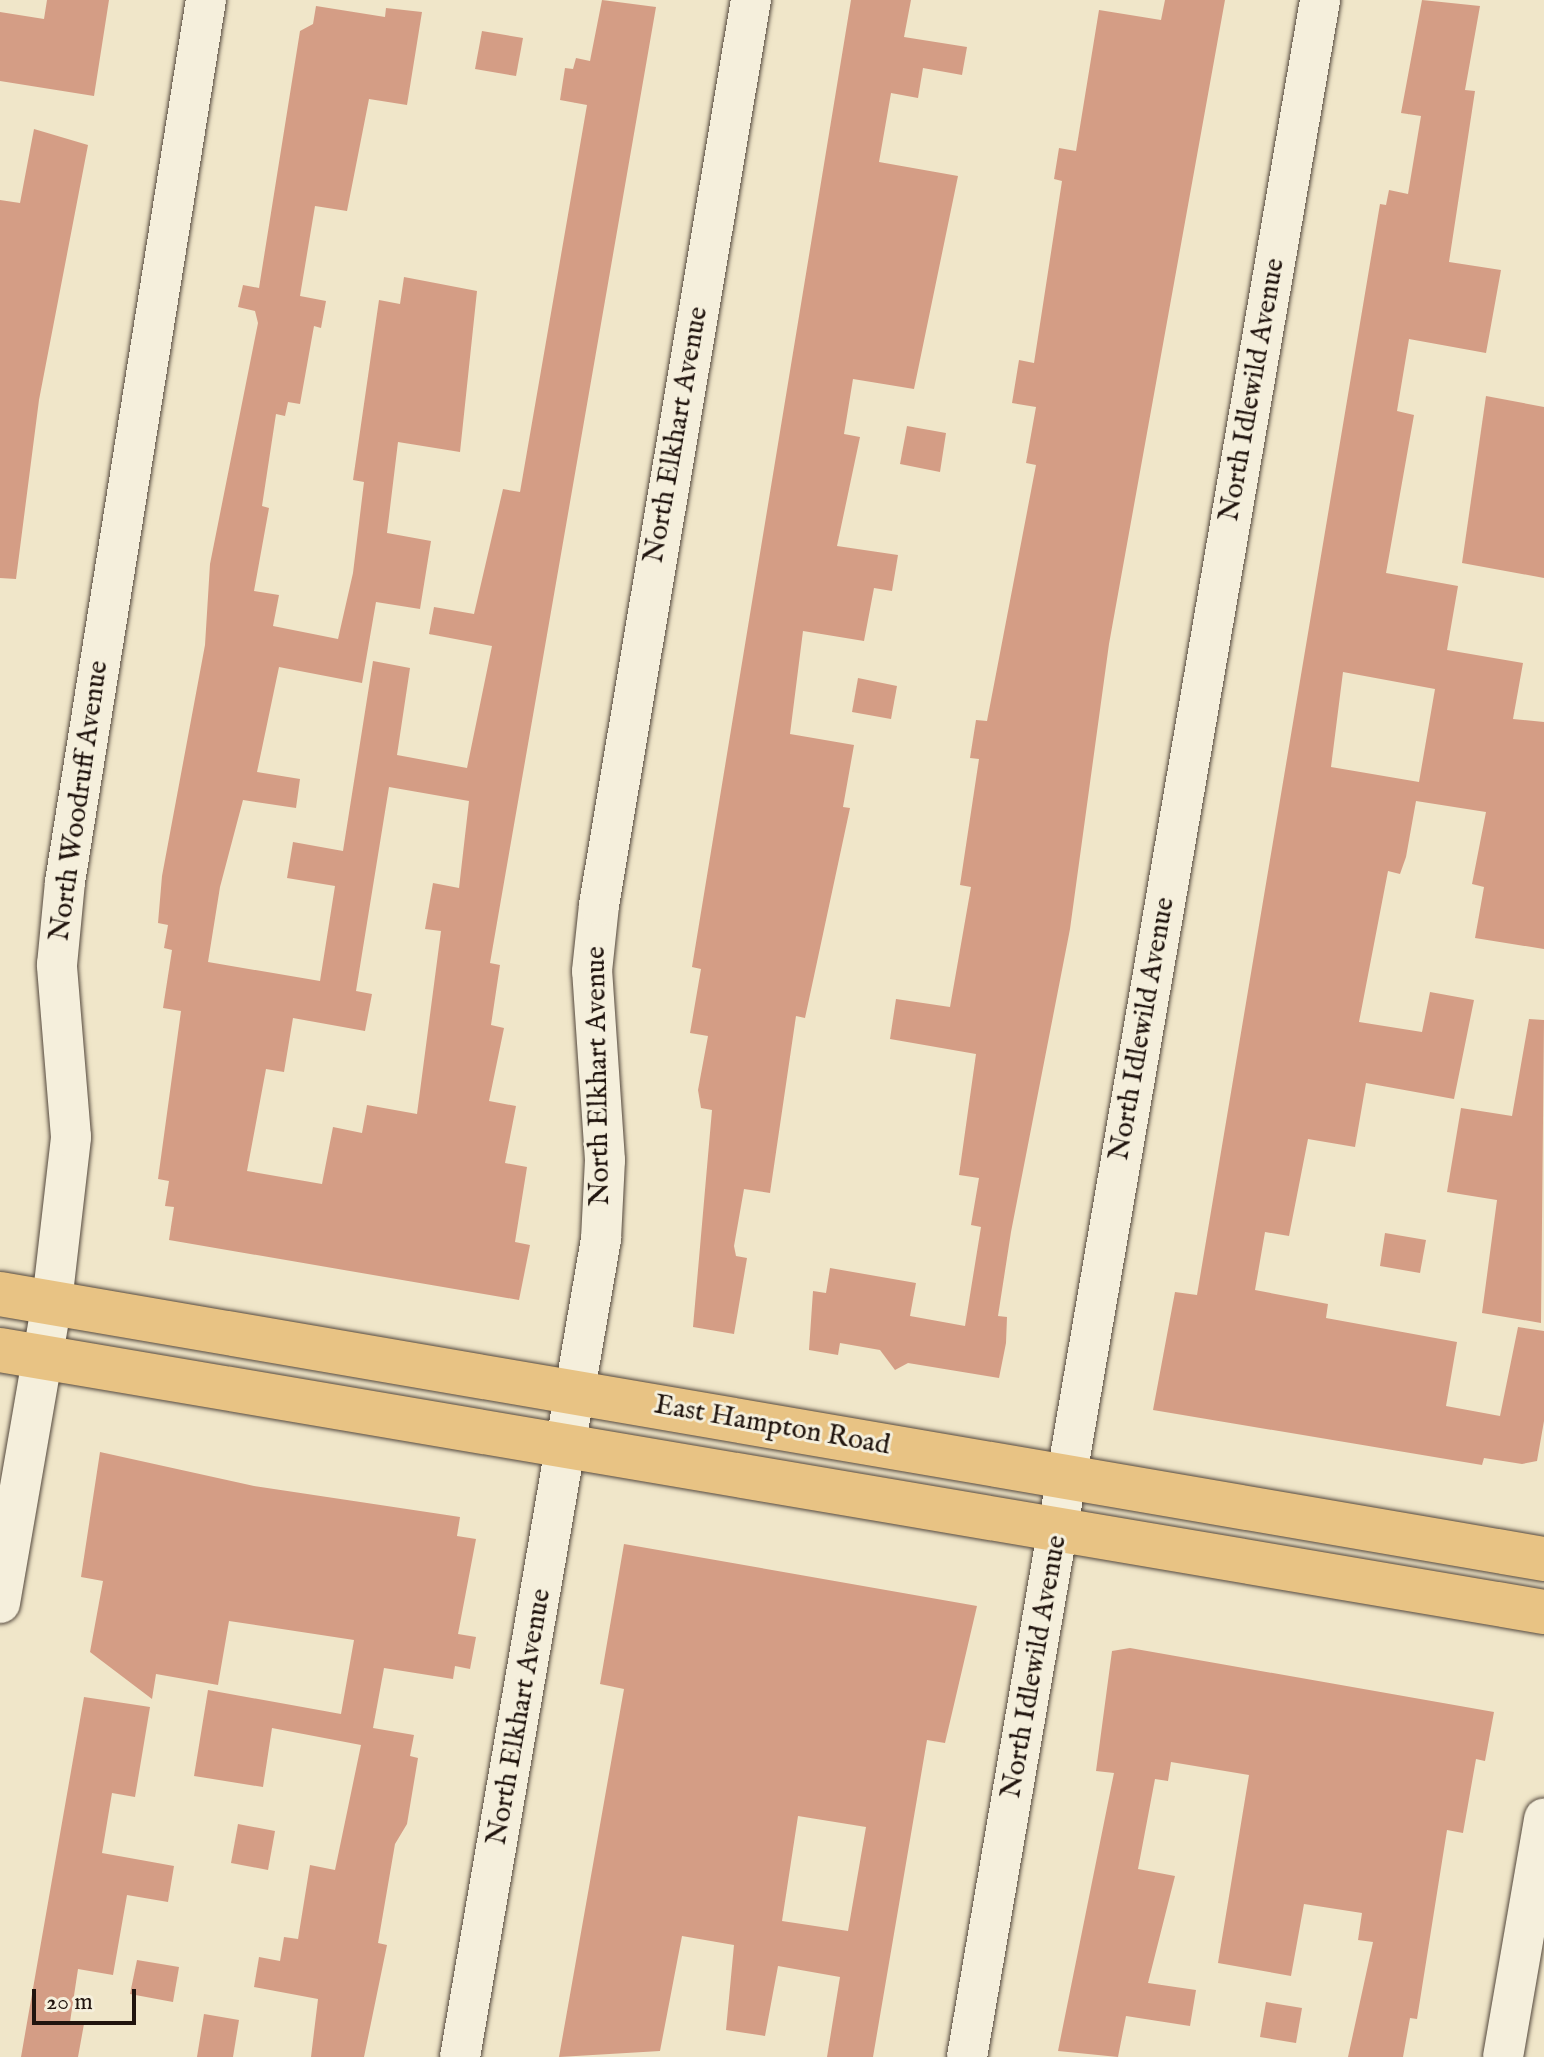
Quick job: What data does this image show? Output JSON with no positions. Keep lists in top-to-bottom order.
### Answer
{
  "streets": {
    "main road": ["East Hampton Road"],
    "street": ["North Idlewild Avenue", "North Elkhart Avenue", "North Woodruff Avenue"]
  },
  "crossings": [
    ["North Idlewild Avenue", "East Hampton Road"],
    ["North Elkhart Avenue", "East Hampton Road"],
    ["North Woodruff Avenue", "East Hampton Road"]
  ],
  "scale_bar": "20 m"
}
